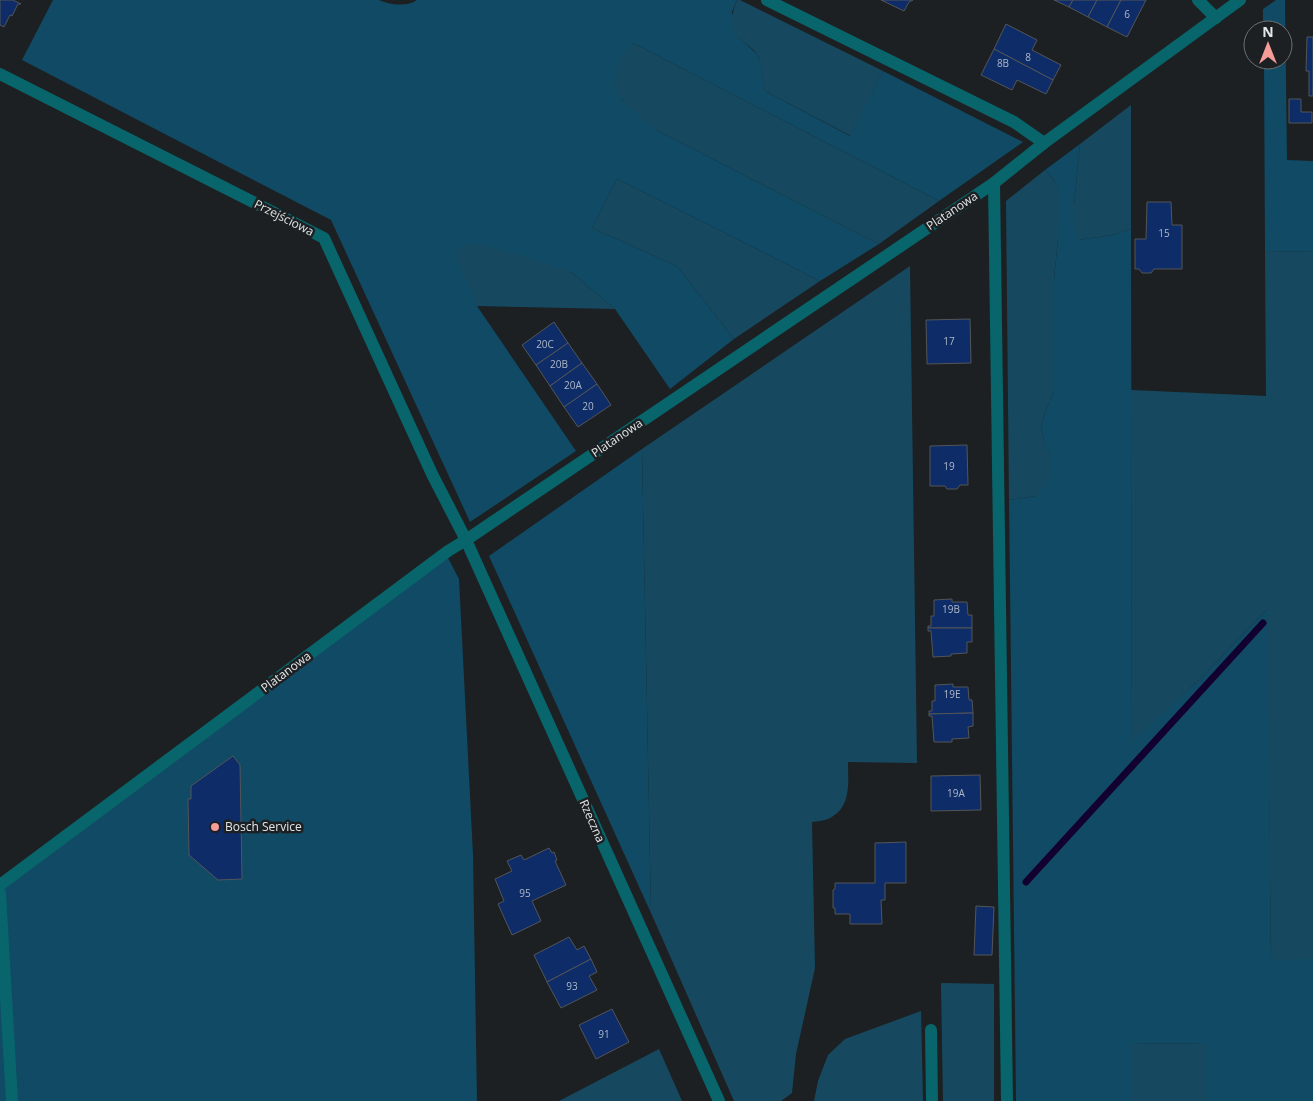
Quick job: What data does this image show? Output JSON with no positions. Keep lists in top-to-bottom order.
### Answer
{
  "streets": {
    "street": ["Platanowa", "Przejściowa", "Rzeczna"]
  },
  "crossings": [
    ["Platanowa", "Przejściowa"],
    ["Platanowa", "Rzeczna"],
    ["Przejściowa", "Rzeczna"]
  ],
  "places": ["Bosch Service"],
  "house_numbers": [
    "6",
    "8",
    "8B",
    "15",
    "17",
    "20C",
    "20B",
    "20A",
    "20",
    "19",
    "19B",
    "19E",
    "19A",
    "95",
    "93",
    "91"
  ],
  "north": "top"
}
